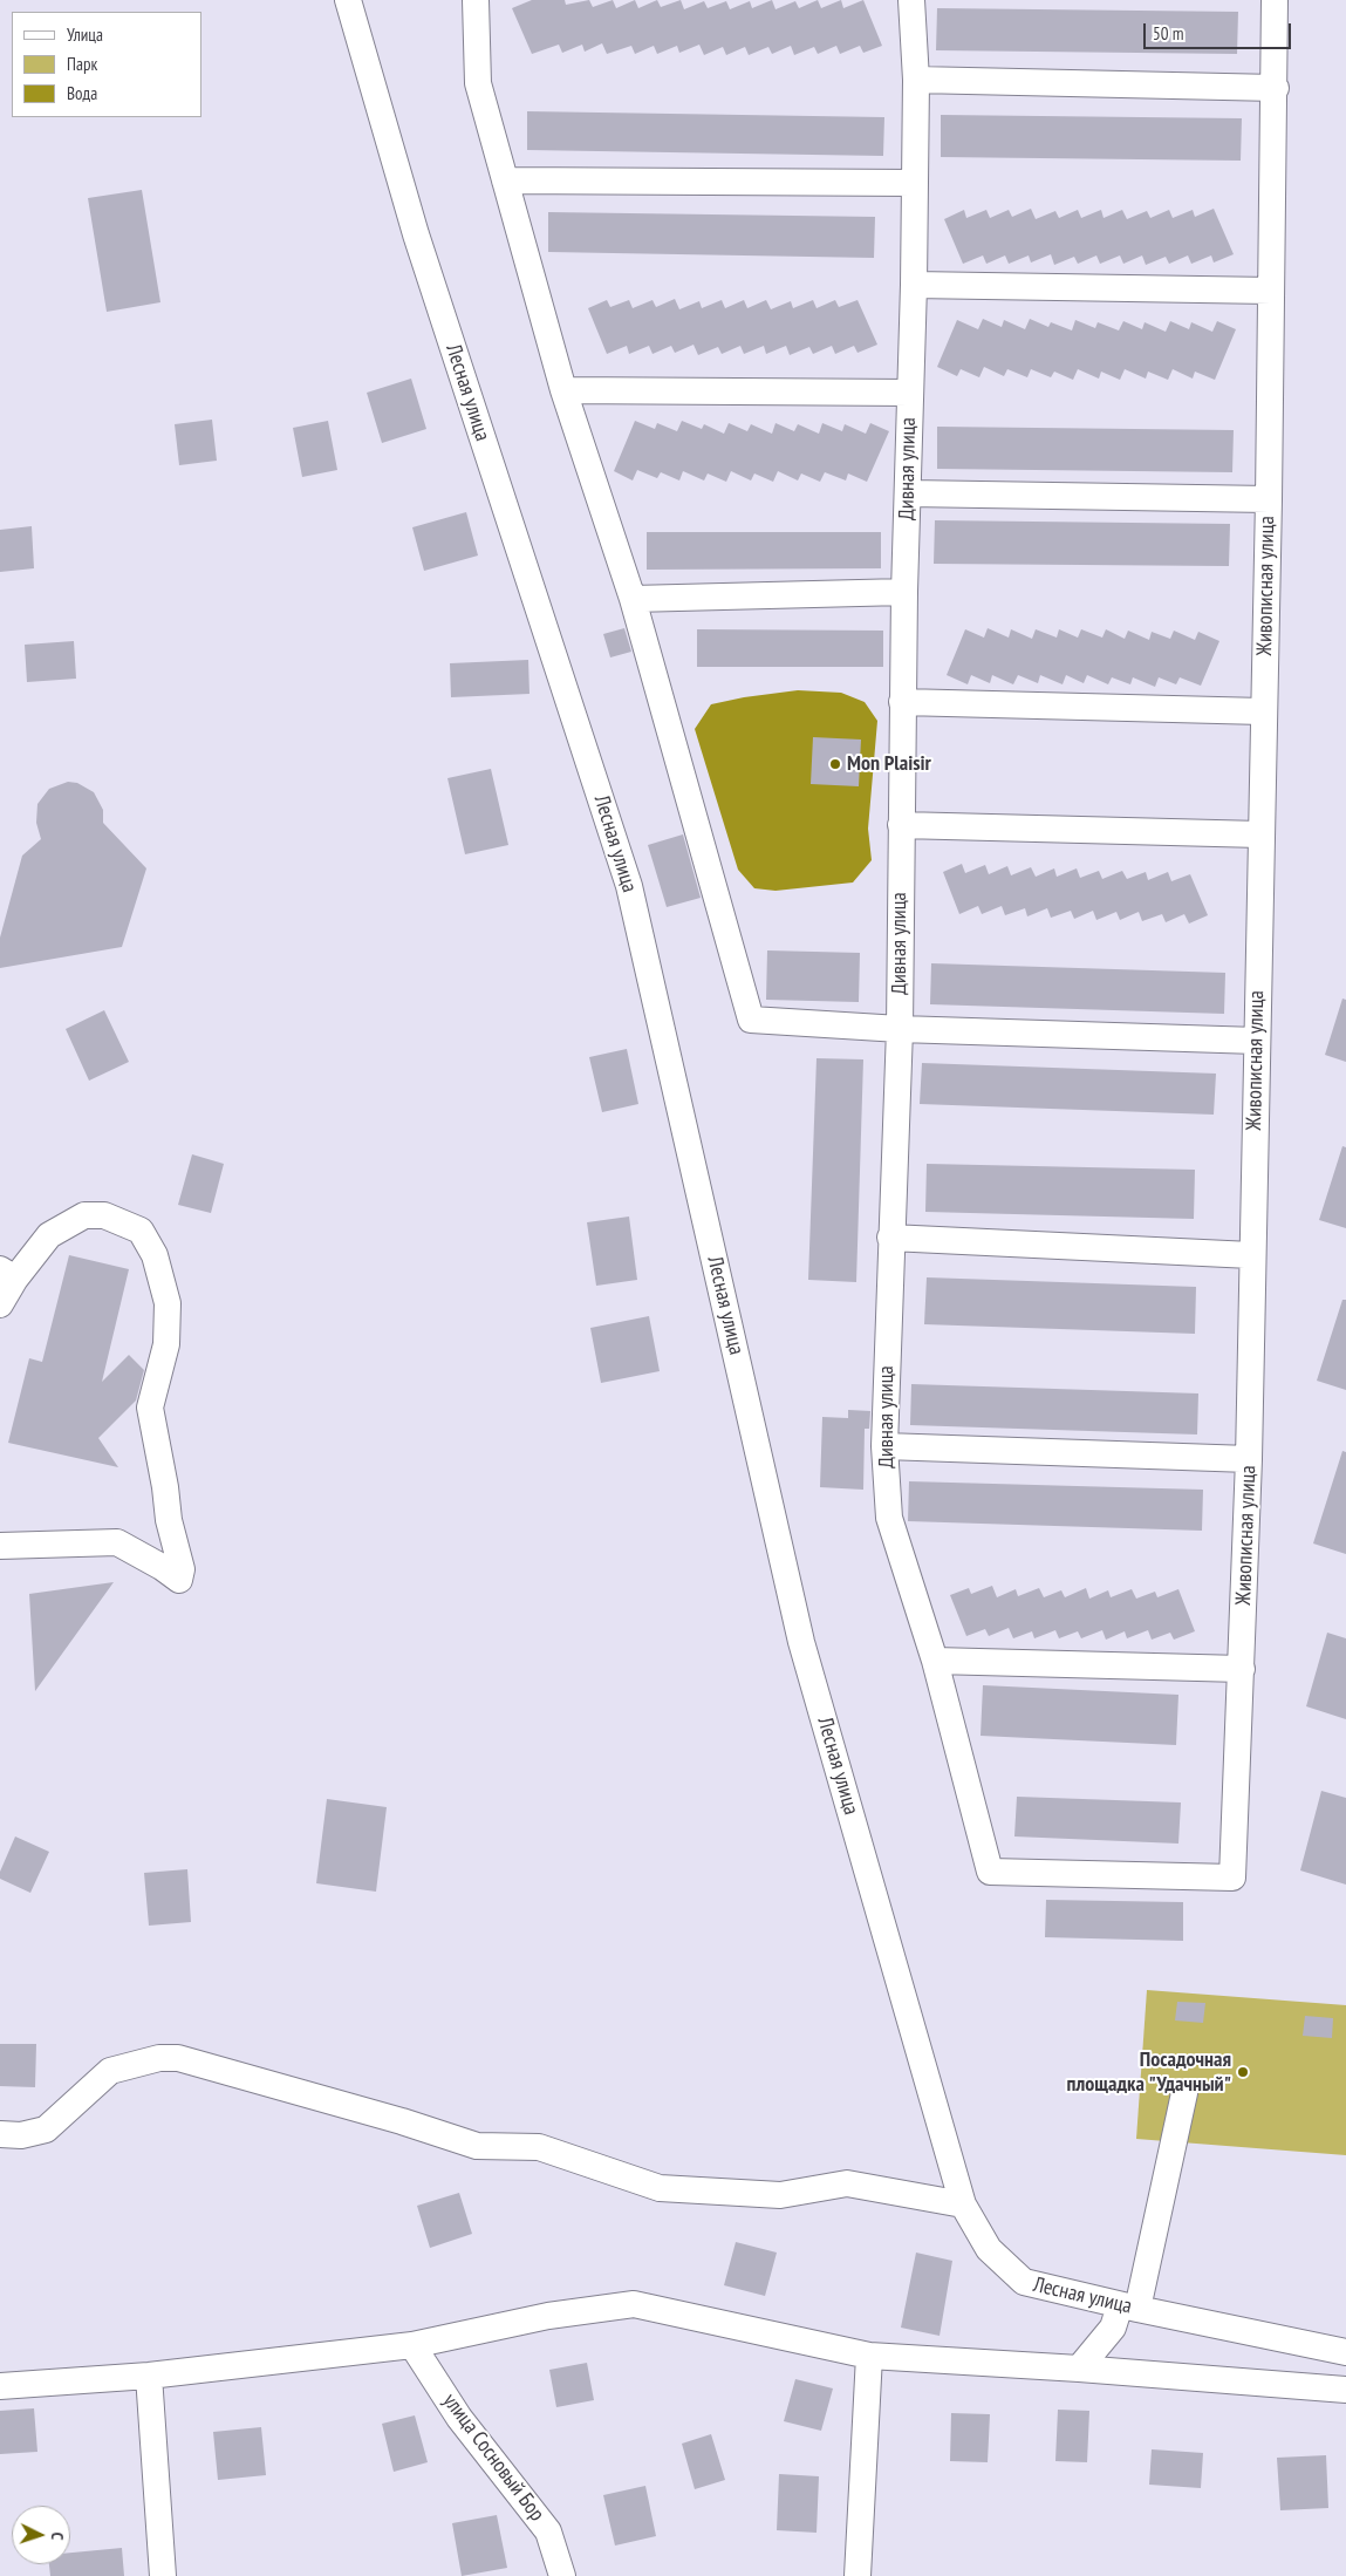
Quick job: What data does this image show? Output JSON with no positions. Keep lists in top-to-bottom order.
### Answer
{
  "streets": {
    "street": [
      "Лесная улица",
      "Дивная улица",
      "Живописная улица",
      "улица Сосновый Бор"
    ]
  },
  "crossings": [
    ["Дивная улица", "Живописная улица"]
  ],
  "places": ["Mon Plaisir", "Посадочная площадка \"Удачный\""],
  "legend": ["Улица", "Парк", "Вода"],
  "scale_bar": "50 m",
  "north": "right"
}
